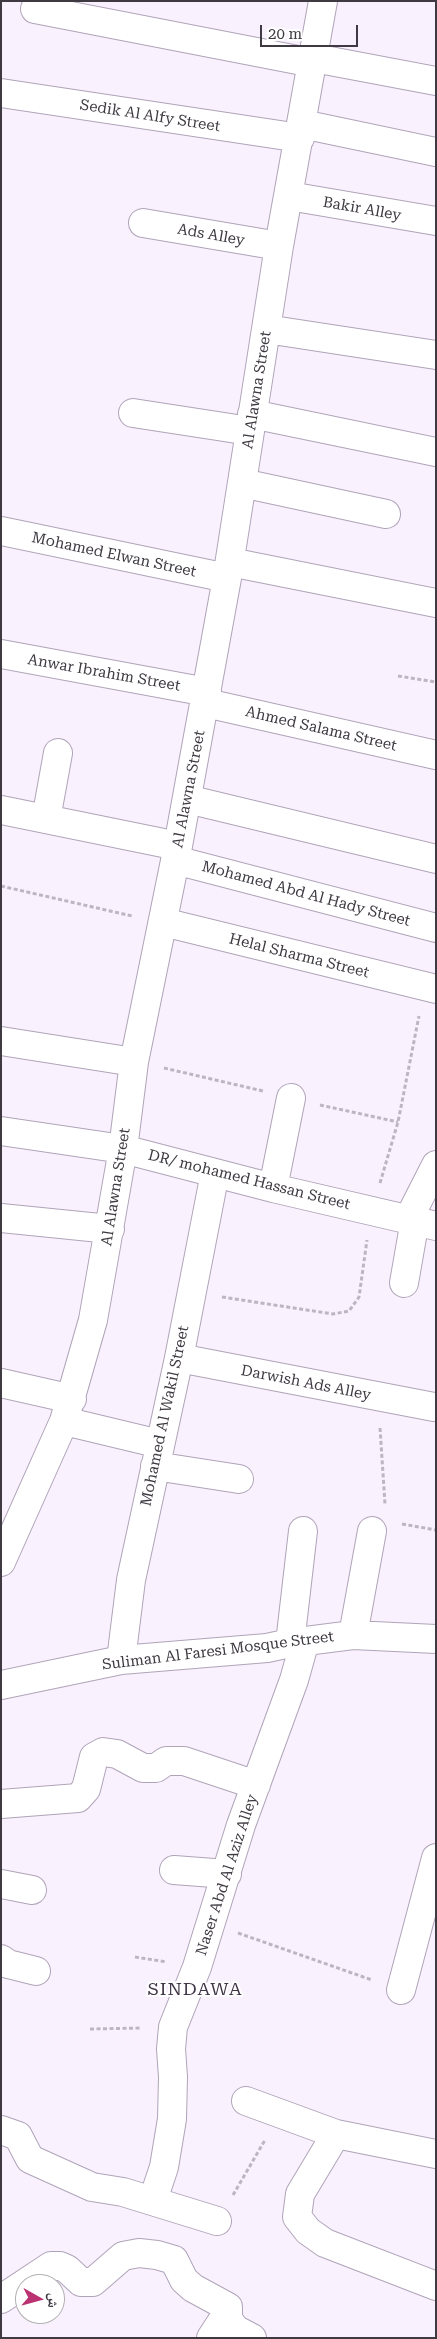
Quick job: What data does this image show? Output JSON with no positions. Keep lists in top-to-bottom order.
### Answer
{
  "streets": {
    "street": [
      "Sedik Al Alfy Street",
      "Bakir Alley",
      "Ads Alley",
      "Al Alawna Street",
      "Mohamed Elwan Street",
      "Anwar Ibrahim Street",
      "Ahmed Salama Street",
      "Mohamed Abd Al Hady Street",
      "Helal Sharma Street",
      "DR/ mohamed Hassan Street",
      "Darwish Ads Alley",
      "Mohamed Al Wakil Street",
      "Suliman Al Faresi Mosque Street",
      "Naser Abd Al Aziz Alley"
    ]
  },
  "crossings": [
    ["Sedik Al Alfy Street", "Al Alawna Street"],
    ["Bakir Alley", "Al Alawna Street"],
    ["Ads Alley", "Al Alawna Street"],
    ["Al Alawna Street", "Mohamed Elwan Street"],
    ["Al Alawna Street", "Anwar Ibrahim Street"],
    ["Al Alawna Street", "Ahmed Salama Street"],
    ["Al Alawna Street", "Mohamed Abd Al Hady Street"],
    ["Al Alawna Street", "Helal Sharma Street"],
    ["Al Alawna Street", "DR/ mohamed Hassan Street"],
    ["Anwar Ibrahim Street", "Ahmed Salama Street"],
    ["DR/ mohamed Hassan Street", "Mohamed Al Wakil Street"],
    ["Darwish Ads Alley", "Mohamed Al Wakil Street"],
    ["Mohamed Al Wakil Street", "Suliman Al Faresi Mosque Street"],
    ["Suliman Al Faresi Mosque Street", "Naser Abd Al Aziz Alley"]
  ],
  "districts": ["SINDAWA"],
  "scale_bar": "20 m",
  "north": "right"
}
